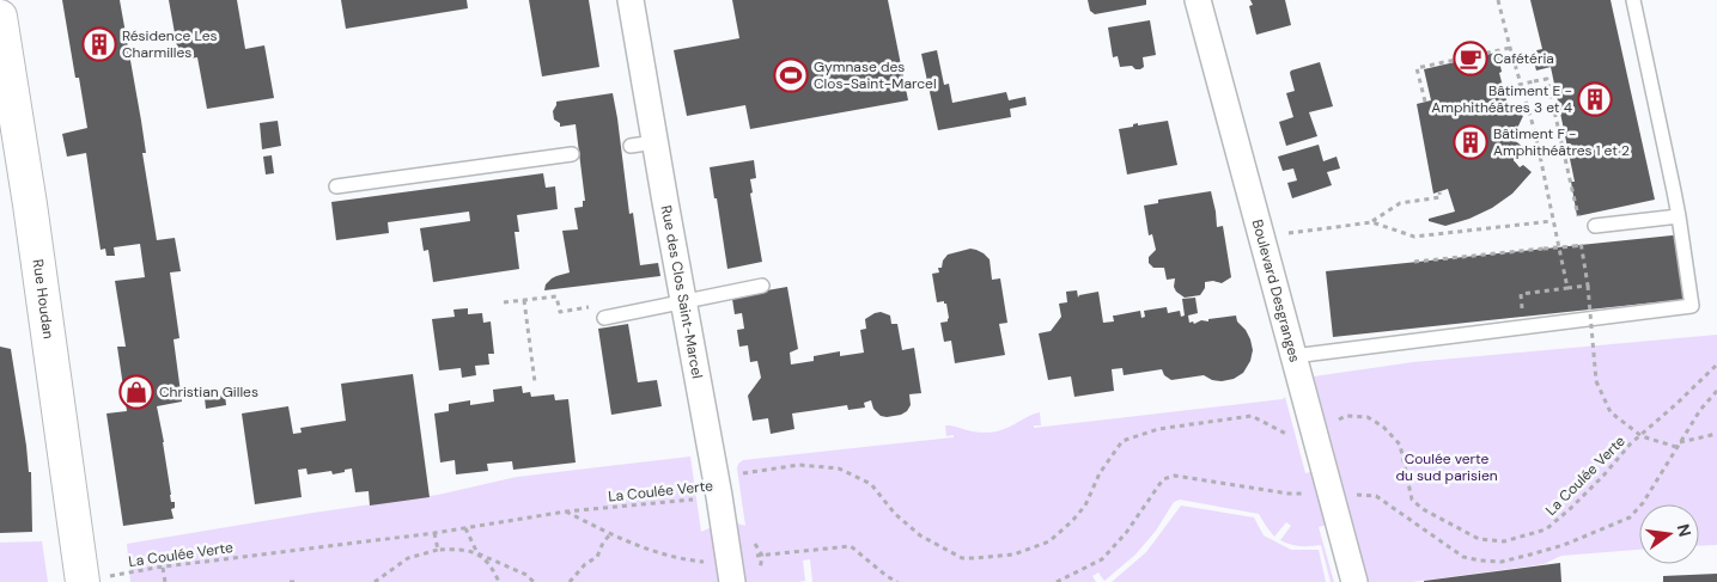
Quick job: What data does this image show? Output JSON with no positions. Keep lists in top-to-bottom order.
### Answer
{
  "streets": {
    "main road": ["Rue Houdan"],
    "street": ["Boulevard Desgranges", "Rue des Clos Saint-Marcel"],
    "path": ["La Coulée Verte"]
  },
  "crossings": [
    ["Boulevard Desgranges", "La Coulée Verte"],
    ["Rue des Clos Saint-Marcel", "La Coulée Verte"],
    ["Rue Houdan", "La Coulée Verte"]
  ],
  "parks": ["Coulée verte du sud parisien"],
  "places": {
    "building": ["Résidence Les Charmilles", "Bâtiment E - Amphithéâtres 3 et 4", "Bâtiment F - Amphithéâtres 1 et 2"],
    "cafe": ["Cafétéria"],
    "sports": ["Gymnase des Clos-Saint-Marcel"],
    "shop": ["Christian Gilles"]
  },
  "north": "right"
}
